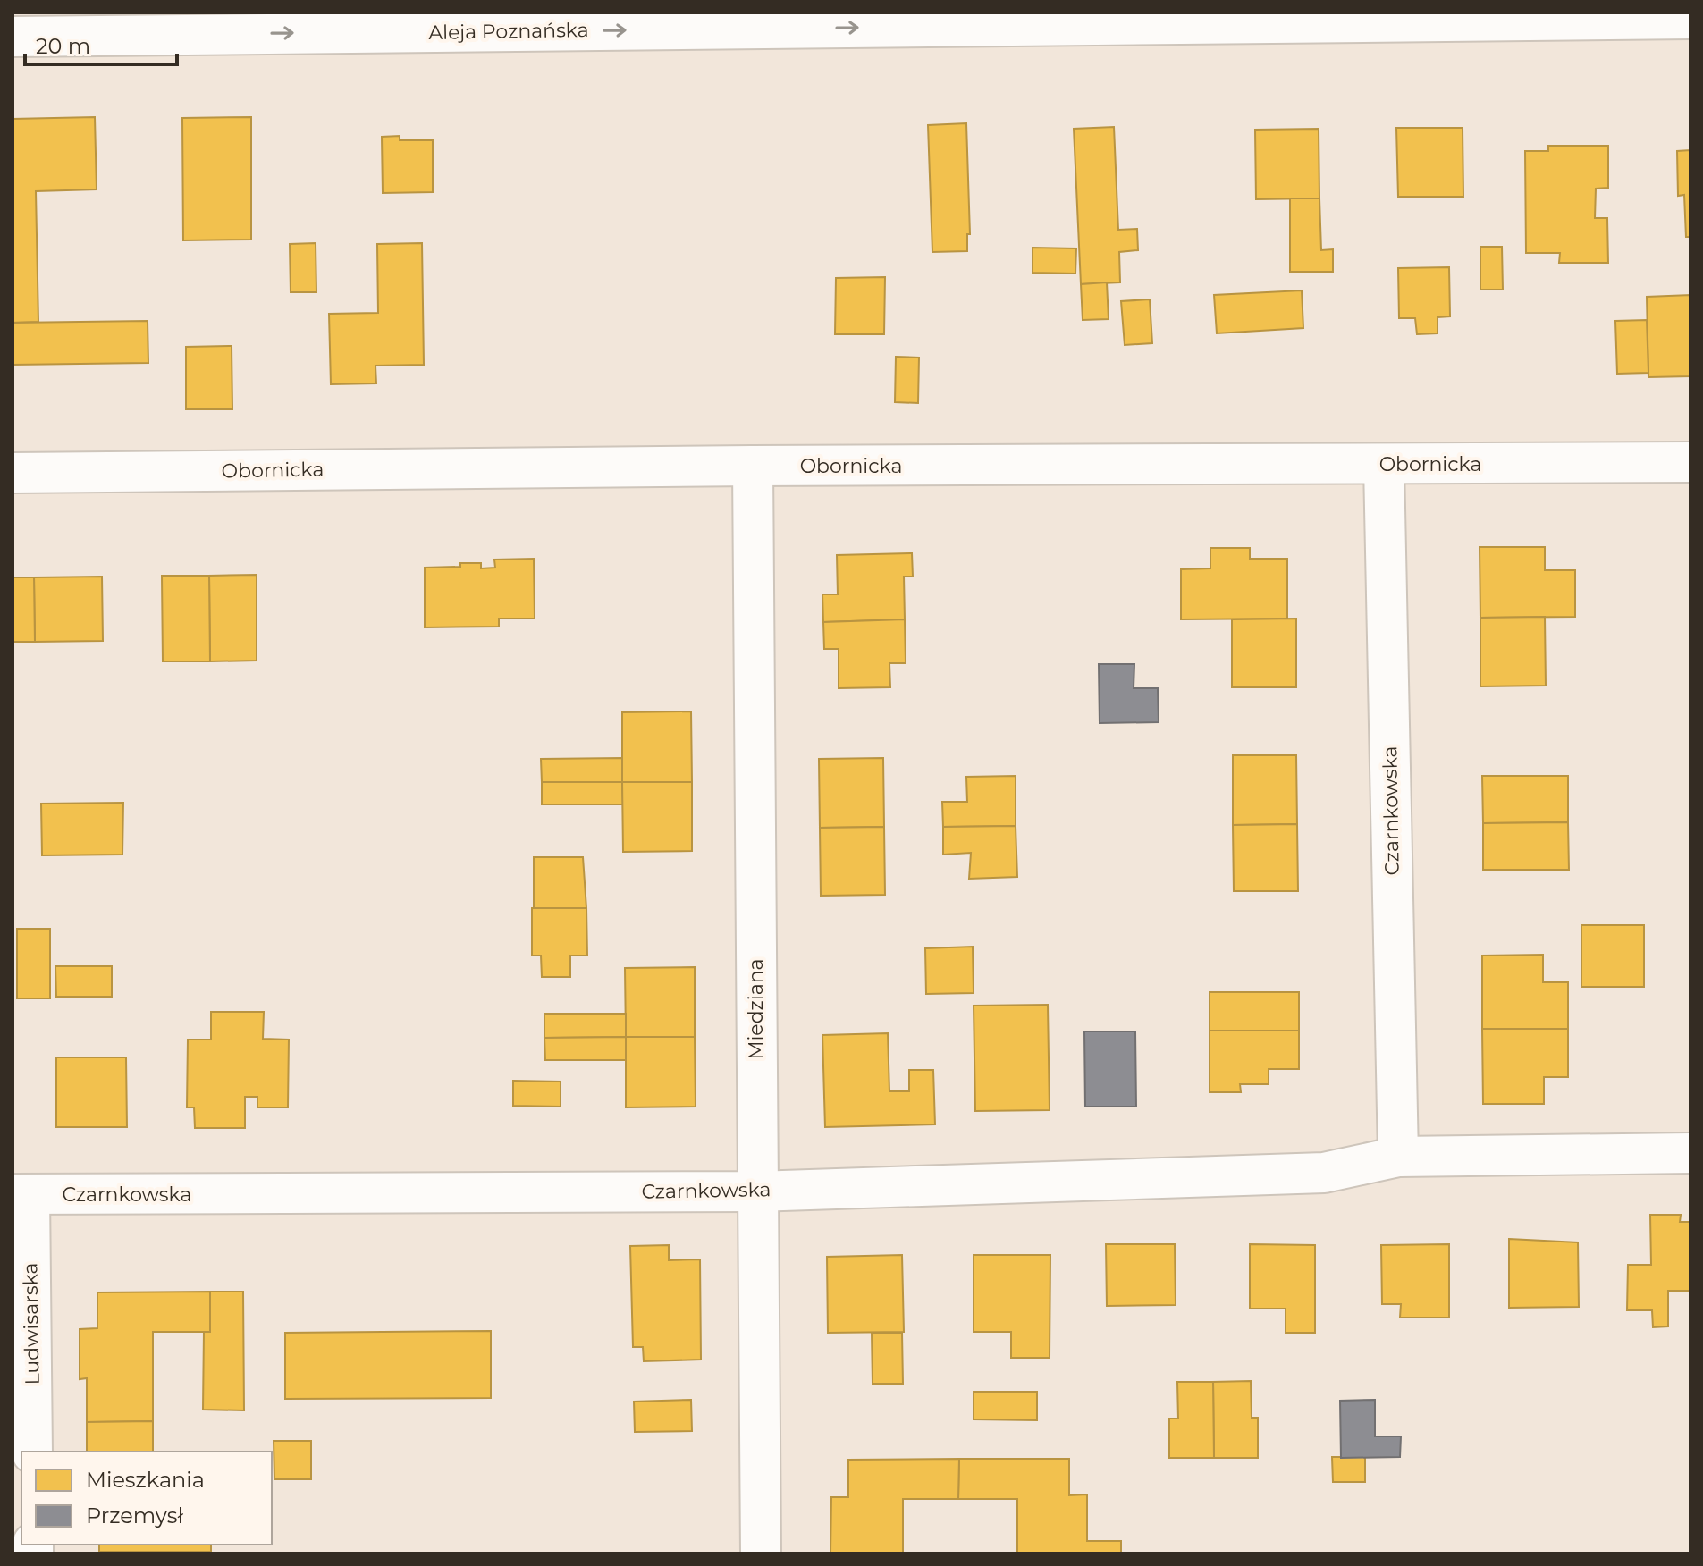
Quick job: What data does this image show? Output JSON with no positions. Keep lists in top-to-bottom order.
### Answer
{
  "streets": {
    "street": [
      "Aleja Poznańska",
      "Obornicka",
      "Czarnkowska",
      "Miedziana",
      "Ludwisarska"
    ]
  },
  "crossings": [
    ["Obornicka", "Czarnkowska"],
    ["Obornicka", "Miedziana"],
    ["Czarnkowska", "Miedziana"],
    ["Czarnkowska", "Ludwisarska"]
  ],
  "one_way": ["Aleja Poznańska"],
  "legend": ["Mieszkania", "Przemysł"],
  "scale_bar": "20 m"
}
